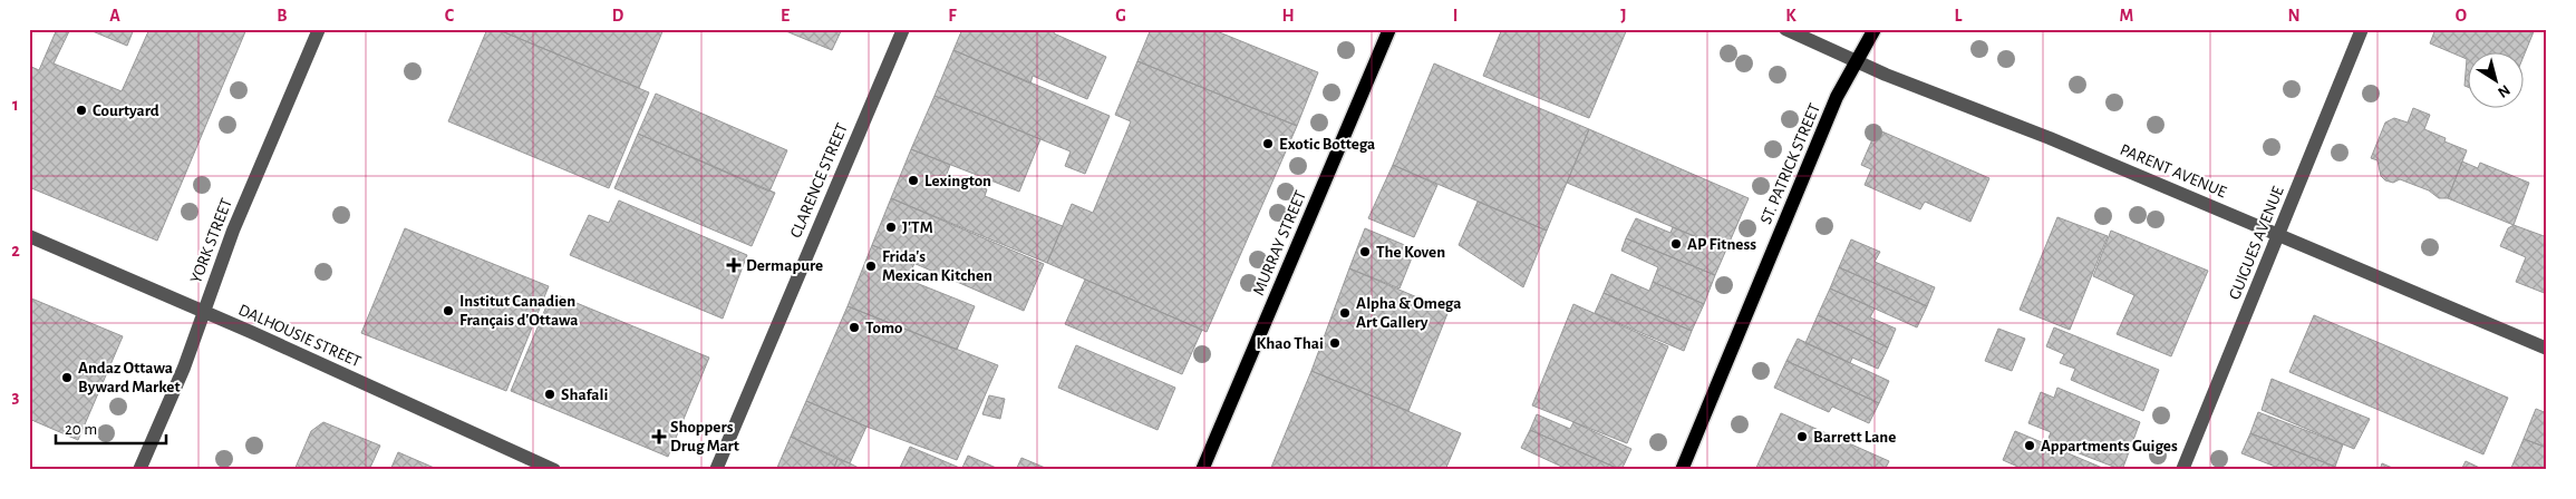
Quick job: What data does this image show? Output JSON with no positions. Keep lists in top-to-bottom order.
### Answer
{
  "streets": {
    "main road": ["ST. PATRICK STREET", "MURRAY STREET"],
    "street": [
      "PARENT AVENUE",
      "CLARENCE STREET",
      "YORK STREET",
      "GUIGUES AVENUE",
      "DALHOUSIE STREET"
    ]
  },
  "crossings": [
    ["ST. PATRICK STREET", "PARENT AVENUE"],
    ["PARENT AVENUE", "GUIGUES AVENUE"],
    ["YORK STREET", "DALHOUSIE STREET"]
  ],
  "places": {
    "other": [
      "Courtyard",
      "Exotic Bottega",
      "Lexington",
      "J'TM",
      "AP Fitness",
      "The Koven",
      "Frida's Mexican Kitchen",
      "Institut Canadien Français d'Ottawa",
      "Alpha & Omega Art Gallery",
      "Tomo",
      "Khao Thai",
      "Andaz Ottawa Byward Market",
      "Shafali",
      "Barrett Lane",
      "Appartments Guiges"
    ],
    "health": ["Dermapure", "Shoppers Drug Mart"]
  },
  "scale_bar": "20 m",
  "north": "bottom right",
  "grid": {
    "columns": [
      "A",
      "B",
      "C",
      "D",
      "E",
      "F",
      "G",
      "H",
      "I",
      "J",
      "K",
      "L",
      "M",
      "N",
      "O"
    ],
    "rows": ["1", "2", "3"]
  }
}
